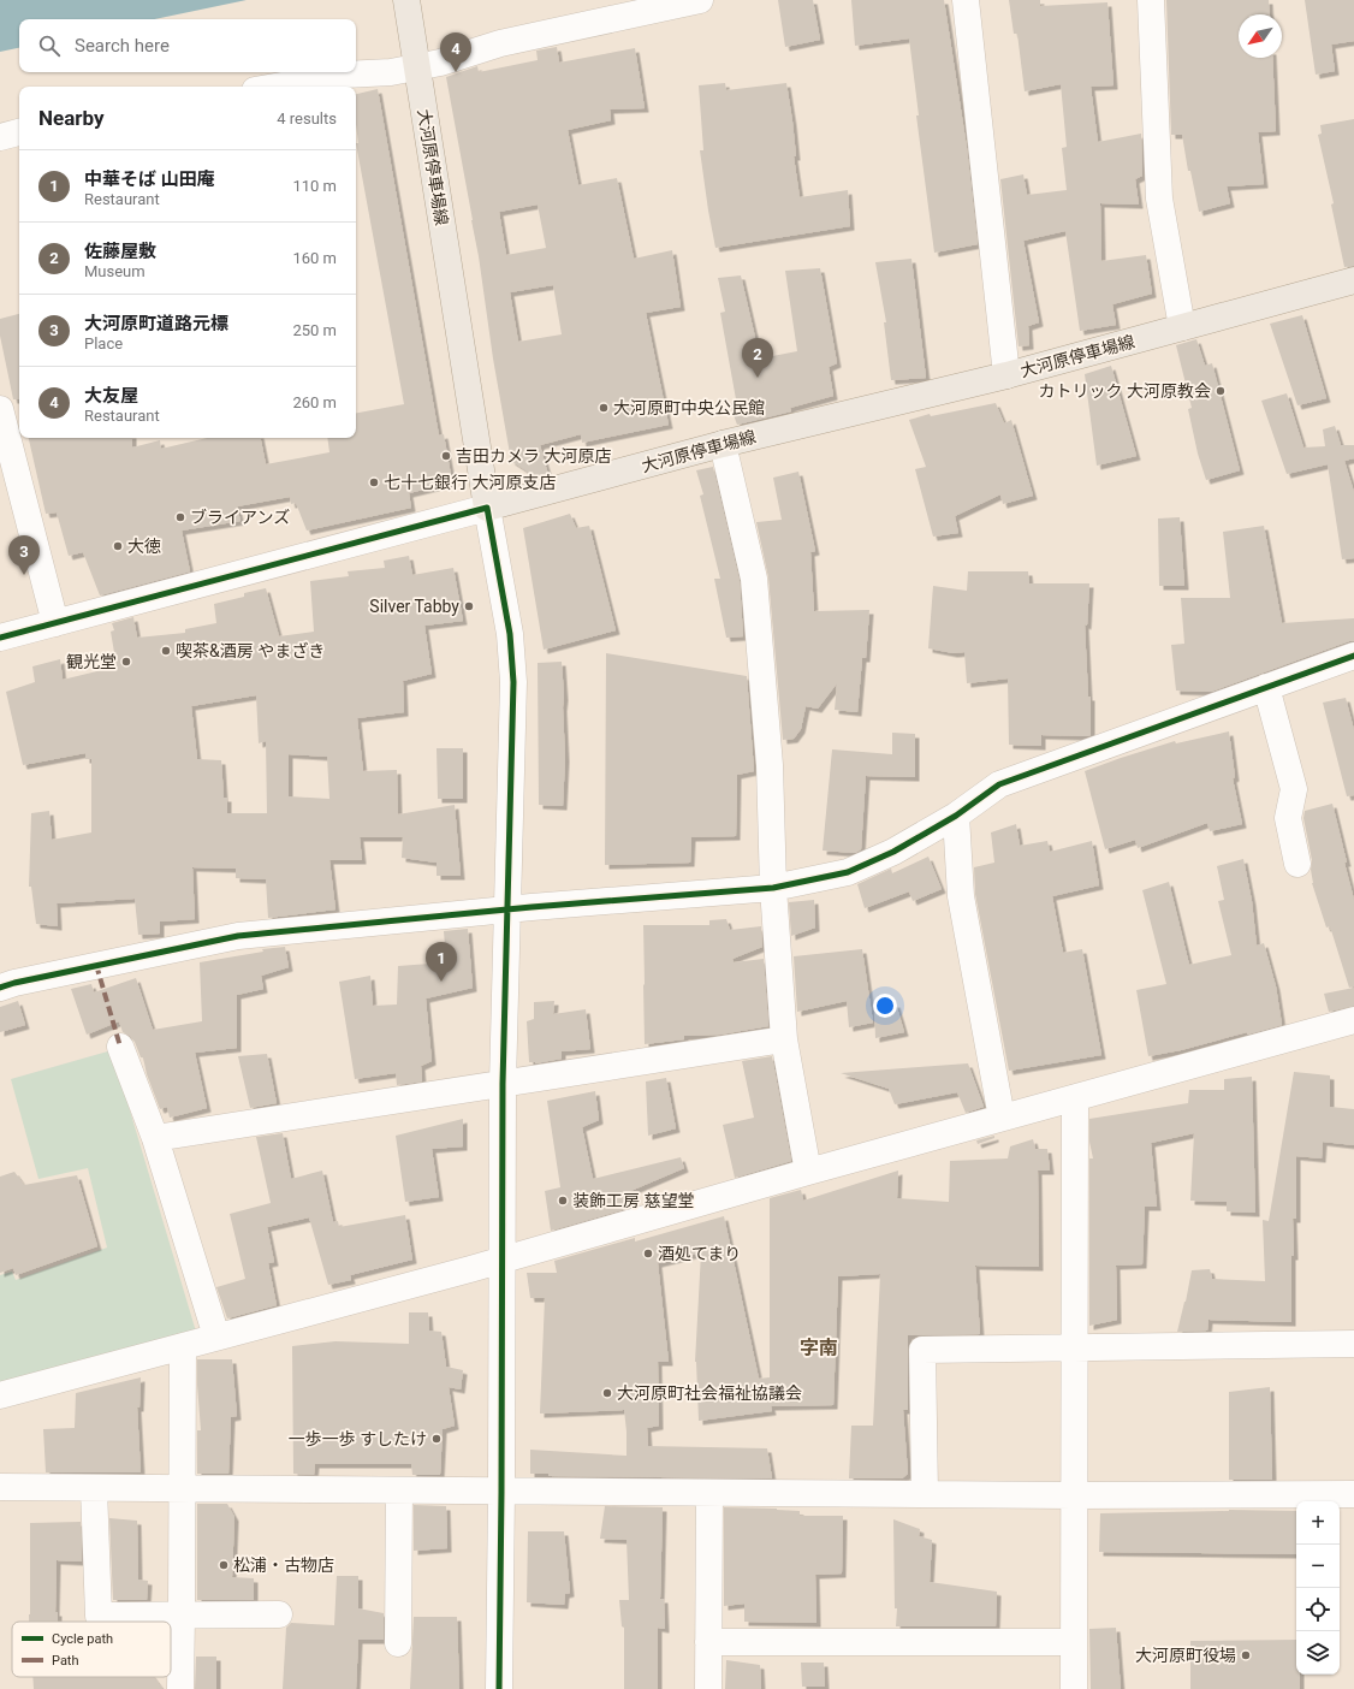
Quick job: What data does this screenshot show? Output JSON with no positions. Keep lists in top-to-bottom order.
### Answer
{
  "streets": {
    "main road": ["大河原停車場線"]
  },
  "districts": ["字南"],
  "places": [
    "カトリック 大河原教会",
    "大河原町中央公民館",
    "吉田カメラ 大河原店",
    "七十七銀行 大河原支店",
    "ブライアンズ",
    "大徳",
    "Silver Tabby",
    "喫茶&酒房 やまざき",
    "観光堂",
    "装飾工房 慈望堂",
    "酒処てまり",
    "大河原町社会福祉協議会",
    "一歩一歩 すしたけ",
    "松浦・古物店",
    "大河原町役場"
  ],
  "legend": ["Cycle path", "Path"],
  "north": "bottom left",
  "page": {
    "search": "Search here",
    "pins": [
      "4",
      "2",
      "3",
      "1"
    ],
    "heading": ["Nearby", "4 results"],
    "list": [
      {
        "mark": "1",
        "name": "中華そば 山田庵",
        "note": "Restaurant",
        "value": "110 m"
      },
      {
        "mark": "2",
        "name": "佐藤屋敷",
        "note": "Museum",
        "value": "160 m"
      },
      {
        "mark": "3",
        "name": "大河原町道路元標",
        "note": "Place",
        "value": "250 m"
      },
      {
        "mark": "4",
        "name": "大友屋",
        "note": "Restaurant",
        "value": "260 m"
      }
    ],
    "map_buttons": ["+", "−"]
  }
}
